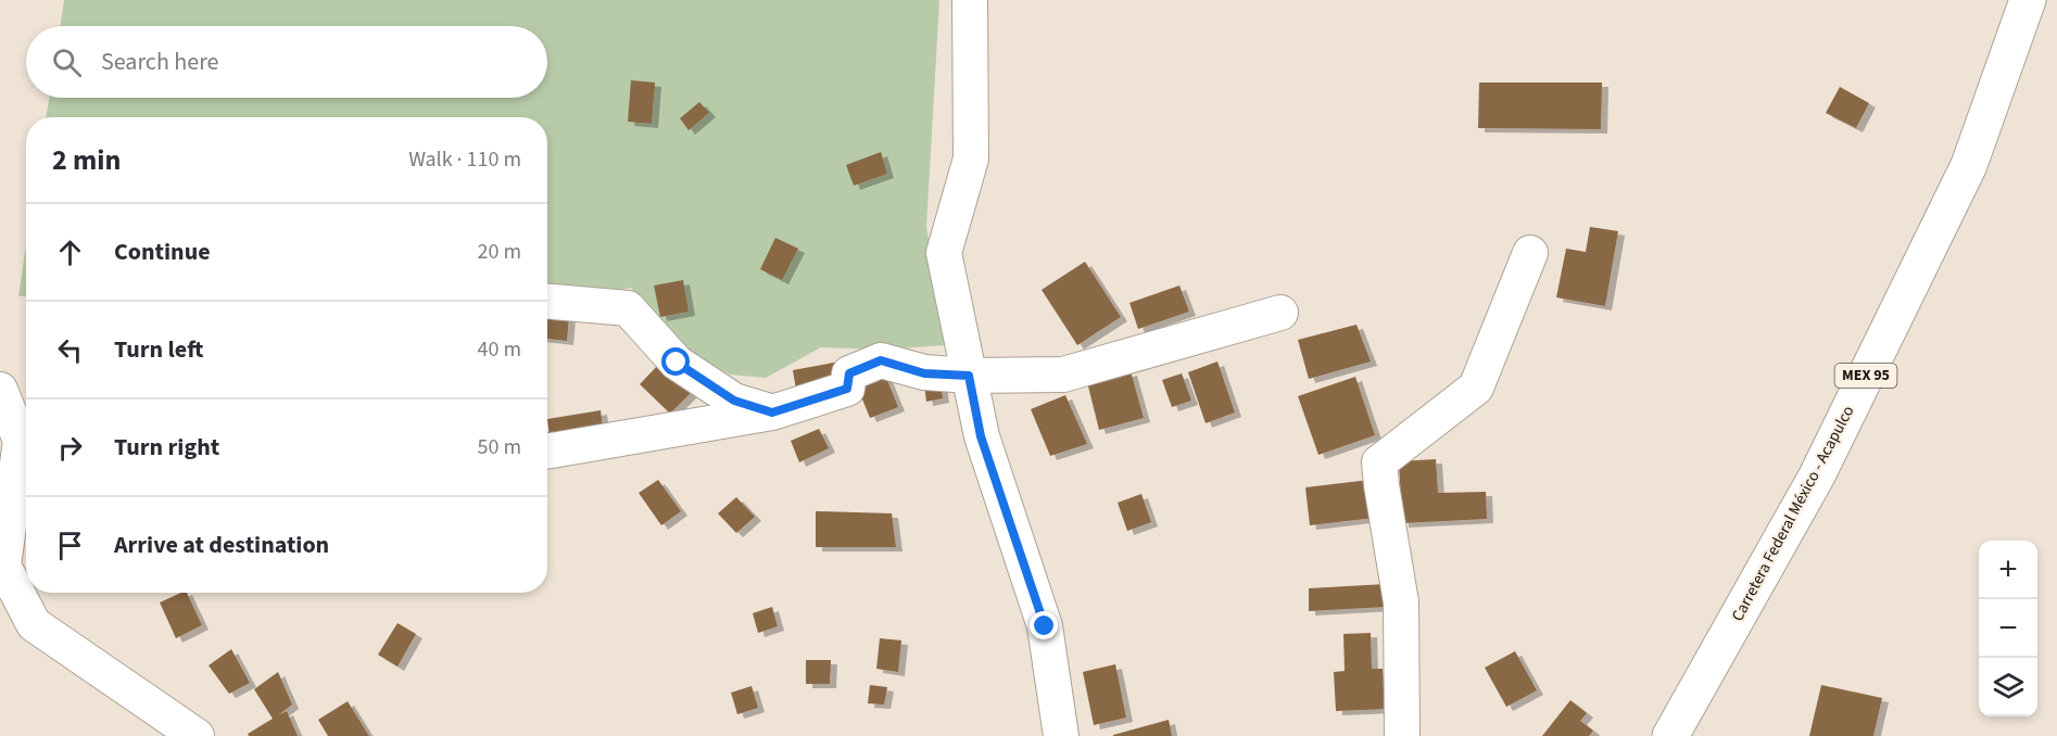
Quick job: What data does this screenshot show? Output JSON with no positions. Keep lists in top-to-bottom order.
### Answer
{
  "streets": {
    "main road": ["MEX 95", "Carretera Federal México - Acapulco"]
  },
  "page": {
    "search": "Search here",
    "heading": ["2 min", "Walk · 110 m"],
    "list": [
      ["Continue", "20 m"],
      ["Turn left", "40 m"],
      ["Turn right", "50 m"],
      "Arrive at destination"
    ],
    "map_buttons": ["+", "−"]
  }
}
